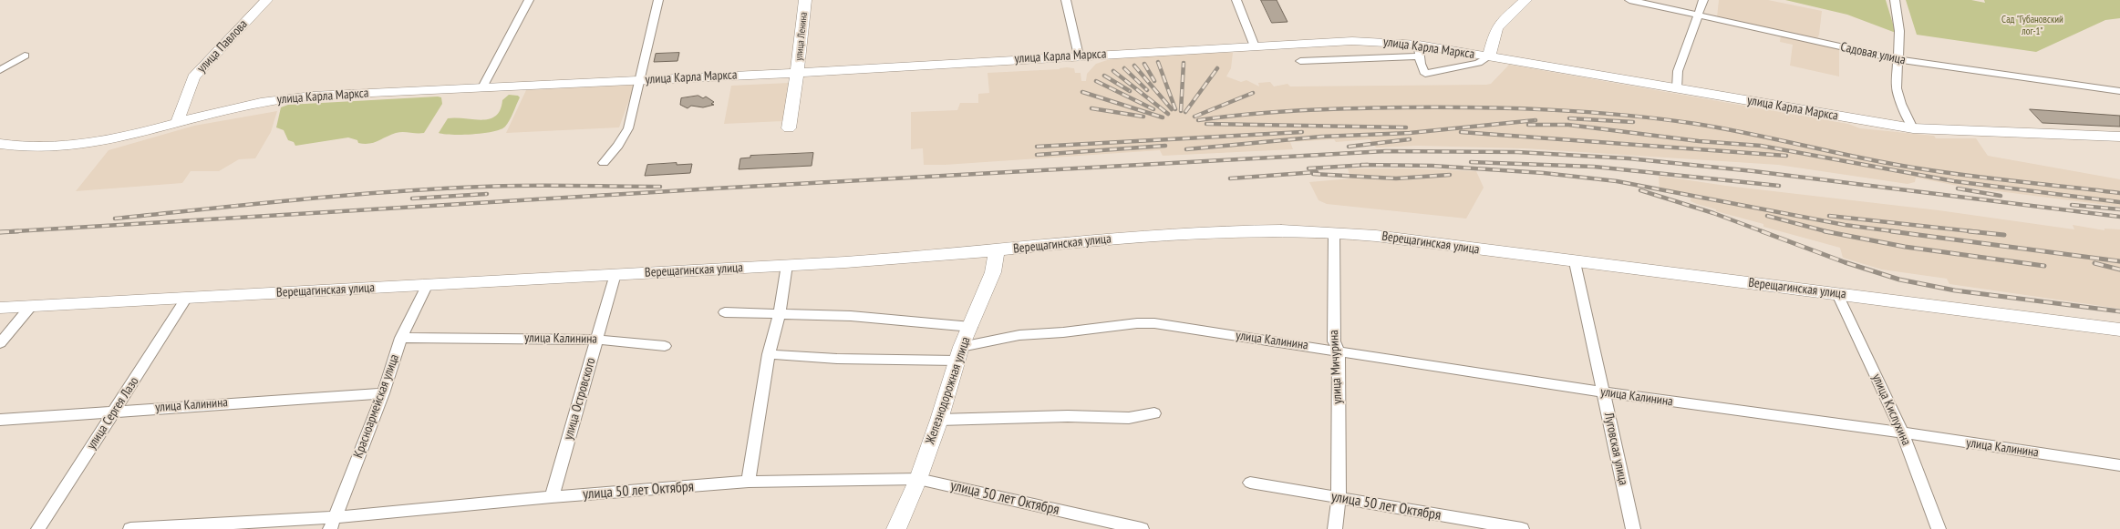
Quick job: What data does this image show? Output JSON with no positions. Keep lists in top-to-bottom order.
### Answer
{
  "streets": {
    "main road": [
      "улица Ленина",
      "улица Павлова",
      "улица Карла Маркса",
      "Верещагинская улица",
      "Железнодорожная улица"
    ],
    "street": [
      "Садовая улица",
      "улица Калинина",
      "улица Мичурина",
      "улица Островского",
      "Красноармейская улица",
      "улица Кислухина",
      "улица Сергея Лазо",
      "Луговская улица",
      "улица 50 лет Октября"
    ]
  },
  "crossings": [
    ["улица Ленина", "улица Карла Маркса"],
    ["улица Павлова", "улица Карла Маркса"],
    ["Верещагинская улица", "улица Мичурина"],
    ["Верещагинская улица", "Железнодорожная улица"],
    ["Верещагинская улица", "улица Островского"],
    ["Верещагинская улица", "Красноармейская улица"],
    ["Верещагинская улица", "улица Кислухина"],
    ["Верещагинская улица", "улица Сергея Лазо"],
    ["Верещагинская улица", "Луговская улица"],
    ["улица Калинина", "улица Мичурина"],
    ["улица Калинина", "Железнодорожная улица"],
    ["улица Калинина", "улица Островского"],
    ["улица Калинина", "Красноармейская улица"],
    ["улица Калинина", "улица Кислухина"],
    ["улица Калинина", "улица Сергея Лазо"],
    ["улица Калинина", "Луговская улица"],
    ["улица Мичурина", "улица 50 лет Октября"],
    ["Железнодорожная улица", "улица 50 лет Октября"],
    ["улица Островского", "улица 50 лет Октября"],
    ["Красноармейская улица", "улица 50 лет Октября"]
  ],
  "parks": ["Сад \"Губановский лог-1\""]
}
